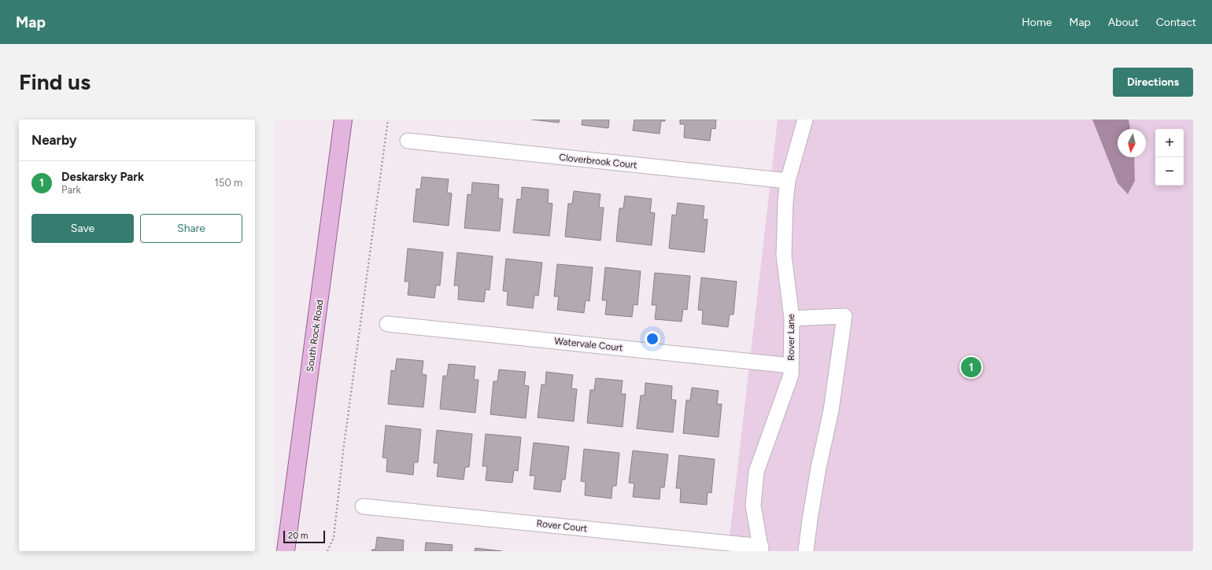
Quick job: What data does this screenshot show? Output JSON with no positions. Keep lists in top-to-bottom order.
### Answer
{
  "streets": {
    "main road": ["South Rock Road"],
    "street": [
      "Cloverbrook Court",
      "Rover Lane",
      "Watervale Court",
      "Rover Court"
    ]
  },
  "crossings": [
    ["Cloverbrook Court", "Rover Lane"],
    ["Rover Lane", "Watervale Court"],
    ["Rover Lane", "Rover Court"]
  ],
  "scale_bar": "20 m",
  "north": "bottom",
  "page": {
    "header": "Map",
    "nav": [
      "Home",
      "Map",
      "About",
      "Contact"
    ],
    "buttons": [
      "Directions",
      ["Save", "Share"]
    ],
    "title": "Find us",
    "heading": "Nearby",
    "map_buttons": ["+", "−"],
    "list": [
      {
        "mark": "1",
        "name": "Deskarsky Park",
        "note": "Park",
        "value": "150 m"
      }
    ],
    "pins": "1",
    "scale": "20 m"
  }
}
